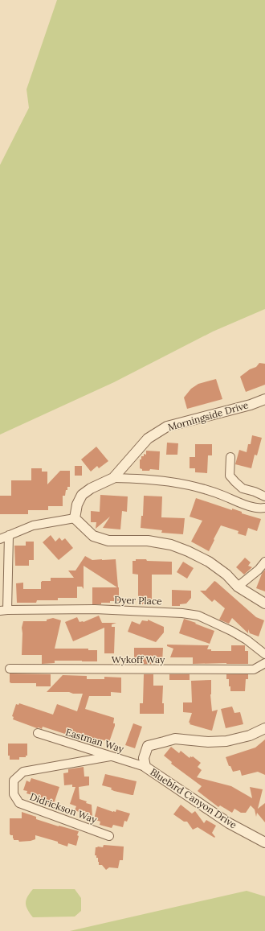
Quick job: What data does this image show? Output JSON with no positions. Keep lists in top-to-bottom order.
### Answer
{
  "streets": {
    "street": [
      "Morningside Drive",
      "Dyer Place",
      "Wykoff Way",
      "Eastman Way",
      "Bluebird Canyon Drive",
      "Didrickson Way"
    ]
  },
  "crossings": [
    ["Eastman Way", "Bluebird Canyon Drive"],
    ["Eastman Way", "Didrickson Way"]
  ]
}
